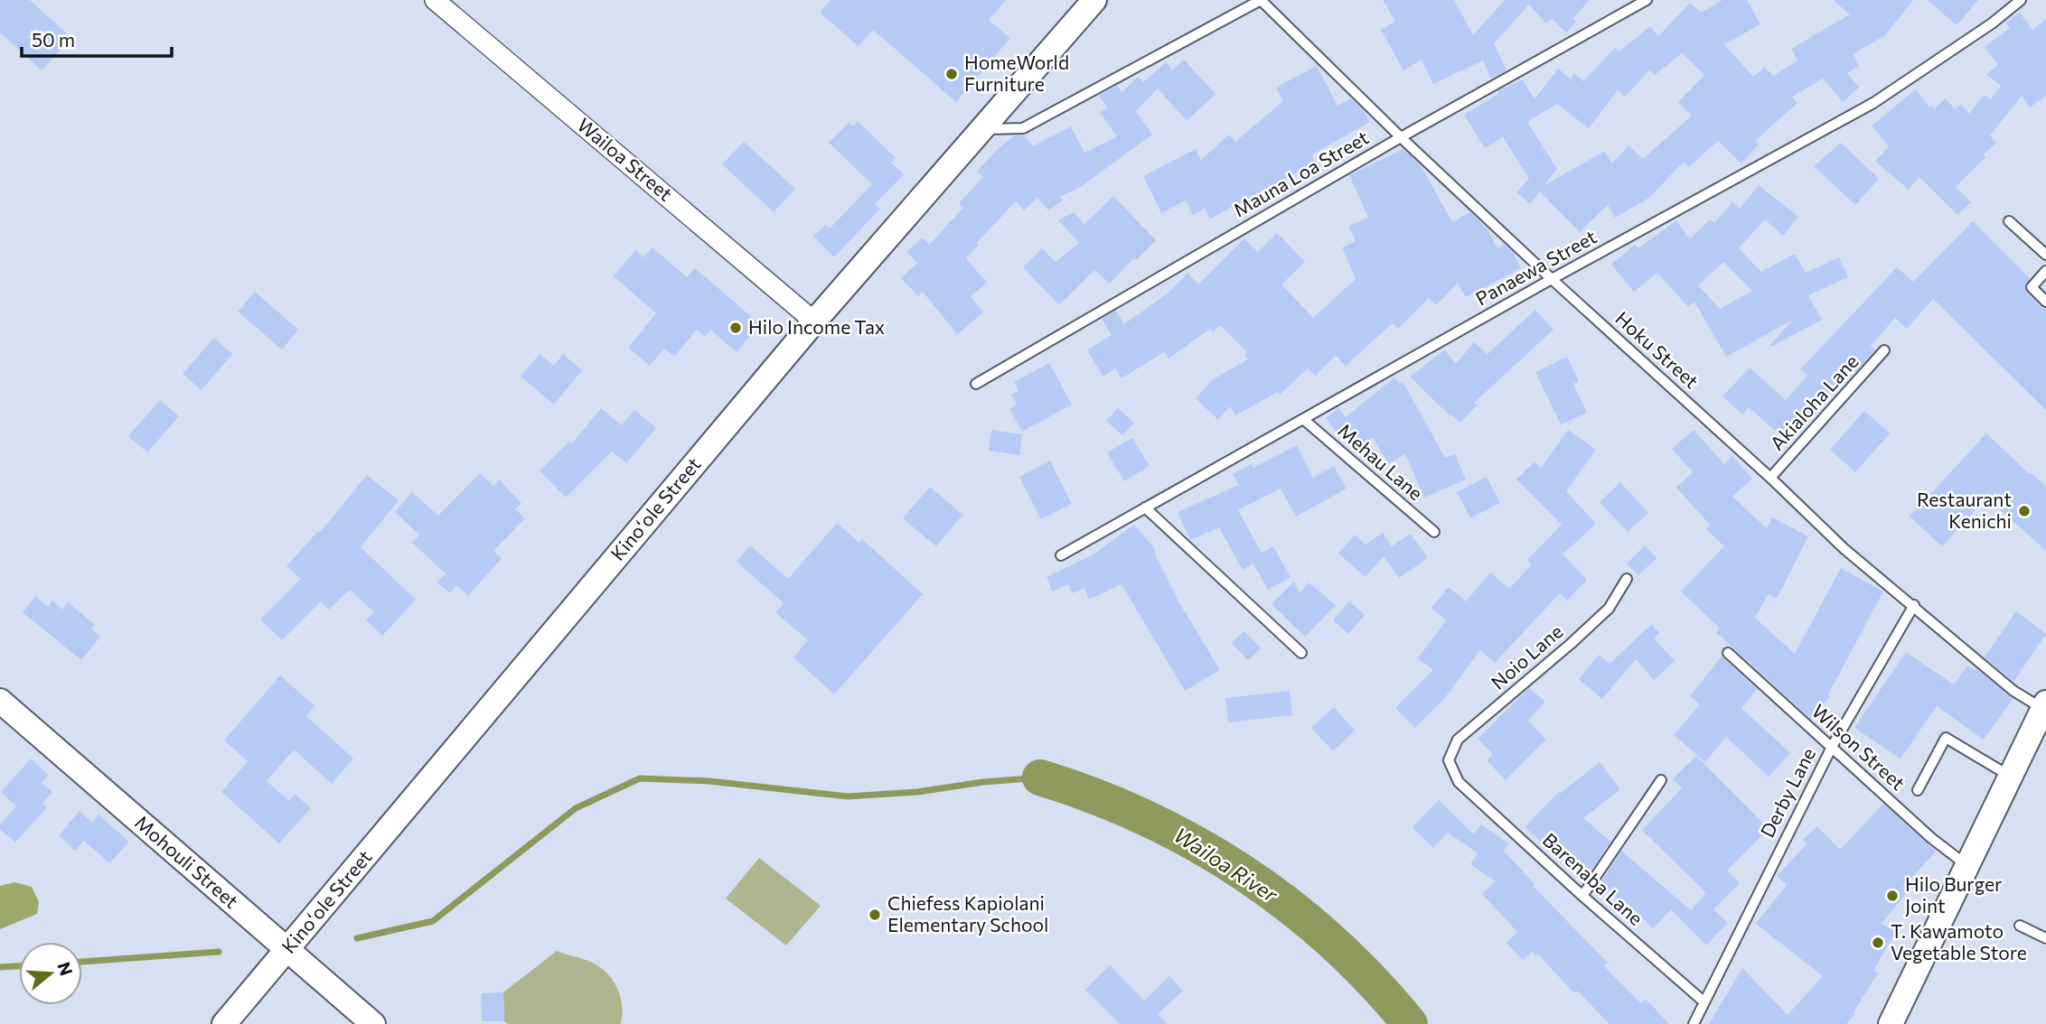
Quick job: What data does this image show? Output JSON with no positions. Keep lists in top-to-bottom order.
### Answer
{
  "streets": {
    "street": ["Wailoa Street", "Kinoʻole Street", "Mohouli Street"],
    "lane": [
      "Mauna Loa Street",
      "Panaewa Street",
      "Hoku Street",
      "Akialoha Lane",
      "Mehau Lane",
      "Noio Lane",
      "Wilson Street",
      "Derby Lane",
      "Barenaba Lane"
    ]
  },
  "crossings": [
    ["Wailoa Street", "Kinoʻole Street"],
    ["Mauna Loa Street", "Hoku Street"],
    ["Panaewa Street", "Hoku Street"],
    ["Panaewa Street", "Mehau Lane"],
    ["Hoku Street", "Akialoha Lane"],
    ["Hoku Street", "Derby Lane"],
    ["Kinoʻole Street", "Mohouli Street"],
    ["Noio Lane", "Barenaba Lane"],
    ["Wilson Street", "Derby Lane"],
    ["Derby Lane", "Barenaba Lane"]
  ],
  "water": ["Wailoa River"],
  "places": [
    "HomeWorld Furniture",
    "Hilo Income Tax",
    "Restaurant Kenichi",
    "Hilo Burger Joint",
    "Chiefess Kapiolani Elementary School",
    "T. Kawamoto Vegetable Store"
  ],
  "scale_bar": "50 m",
  "north": "right"
}
